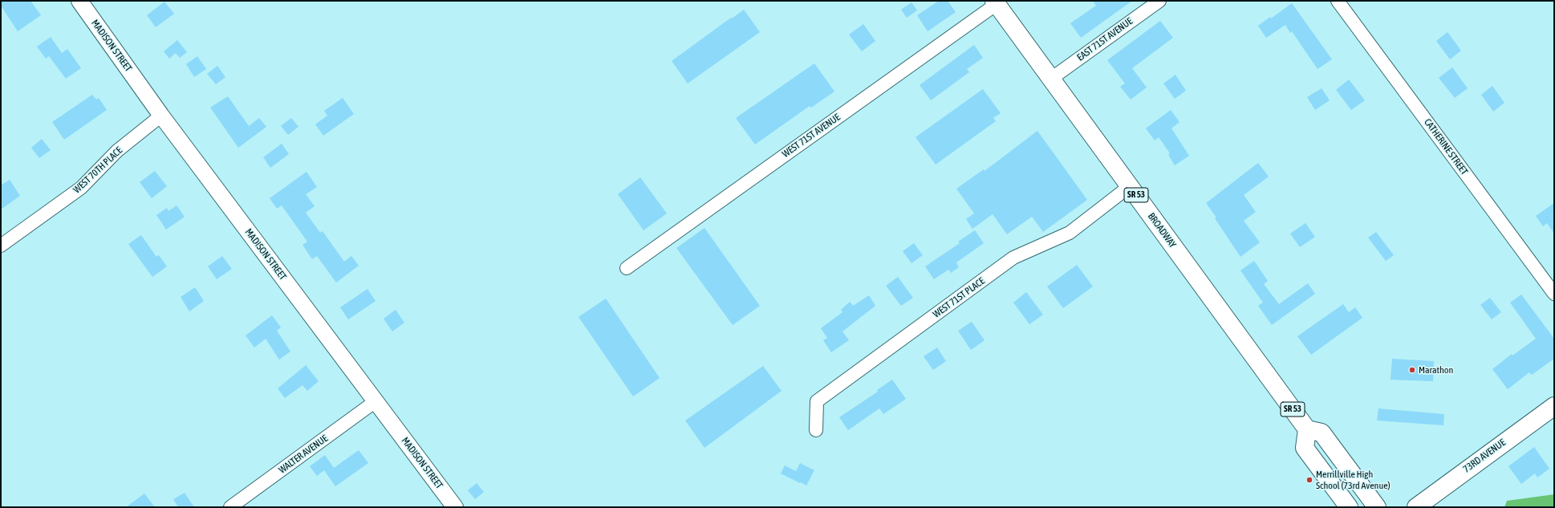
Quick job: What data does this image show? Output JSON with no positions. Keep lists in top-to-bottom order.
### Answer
{
  "streets": {
    "main road": ["SR 53", "BROADWAY", "73RD AVENUE"],
    "street": [
      "EAST 71ST AVENUE",
      "MADISON STREET",
      "WEST 71ST AVENUE",
      "CATHERINE STREET",
      "WEST 70TH PLACE",
      "WEST 71ST PLACE",
      "WALTER AVENUE"
    ]
  },
  "crossings": [
    ["EAST 71ST AVENUE", "BROADWAY"],
    ["MADISON STREET", "WEST 70TH PLACE"],
    ["MADISON STREET", "WALTER AVENUE"],
    ["WEST 71ST AVENUE", "BROADWAY"],
    ["SR 53", "BROADWAY"],
    ["BROADWAY", "WEST 71ST PLACE"]
  ],
  "places": ["Marathon", "Merrillville High School (73rd Avenue)"]
}
